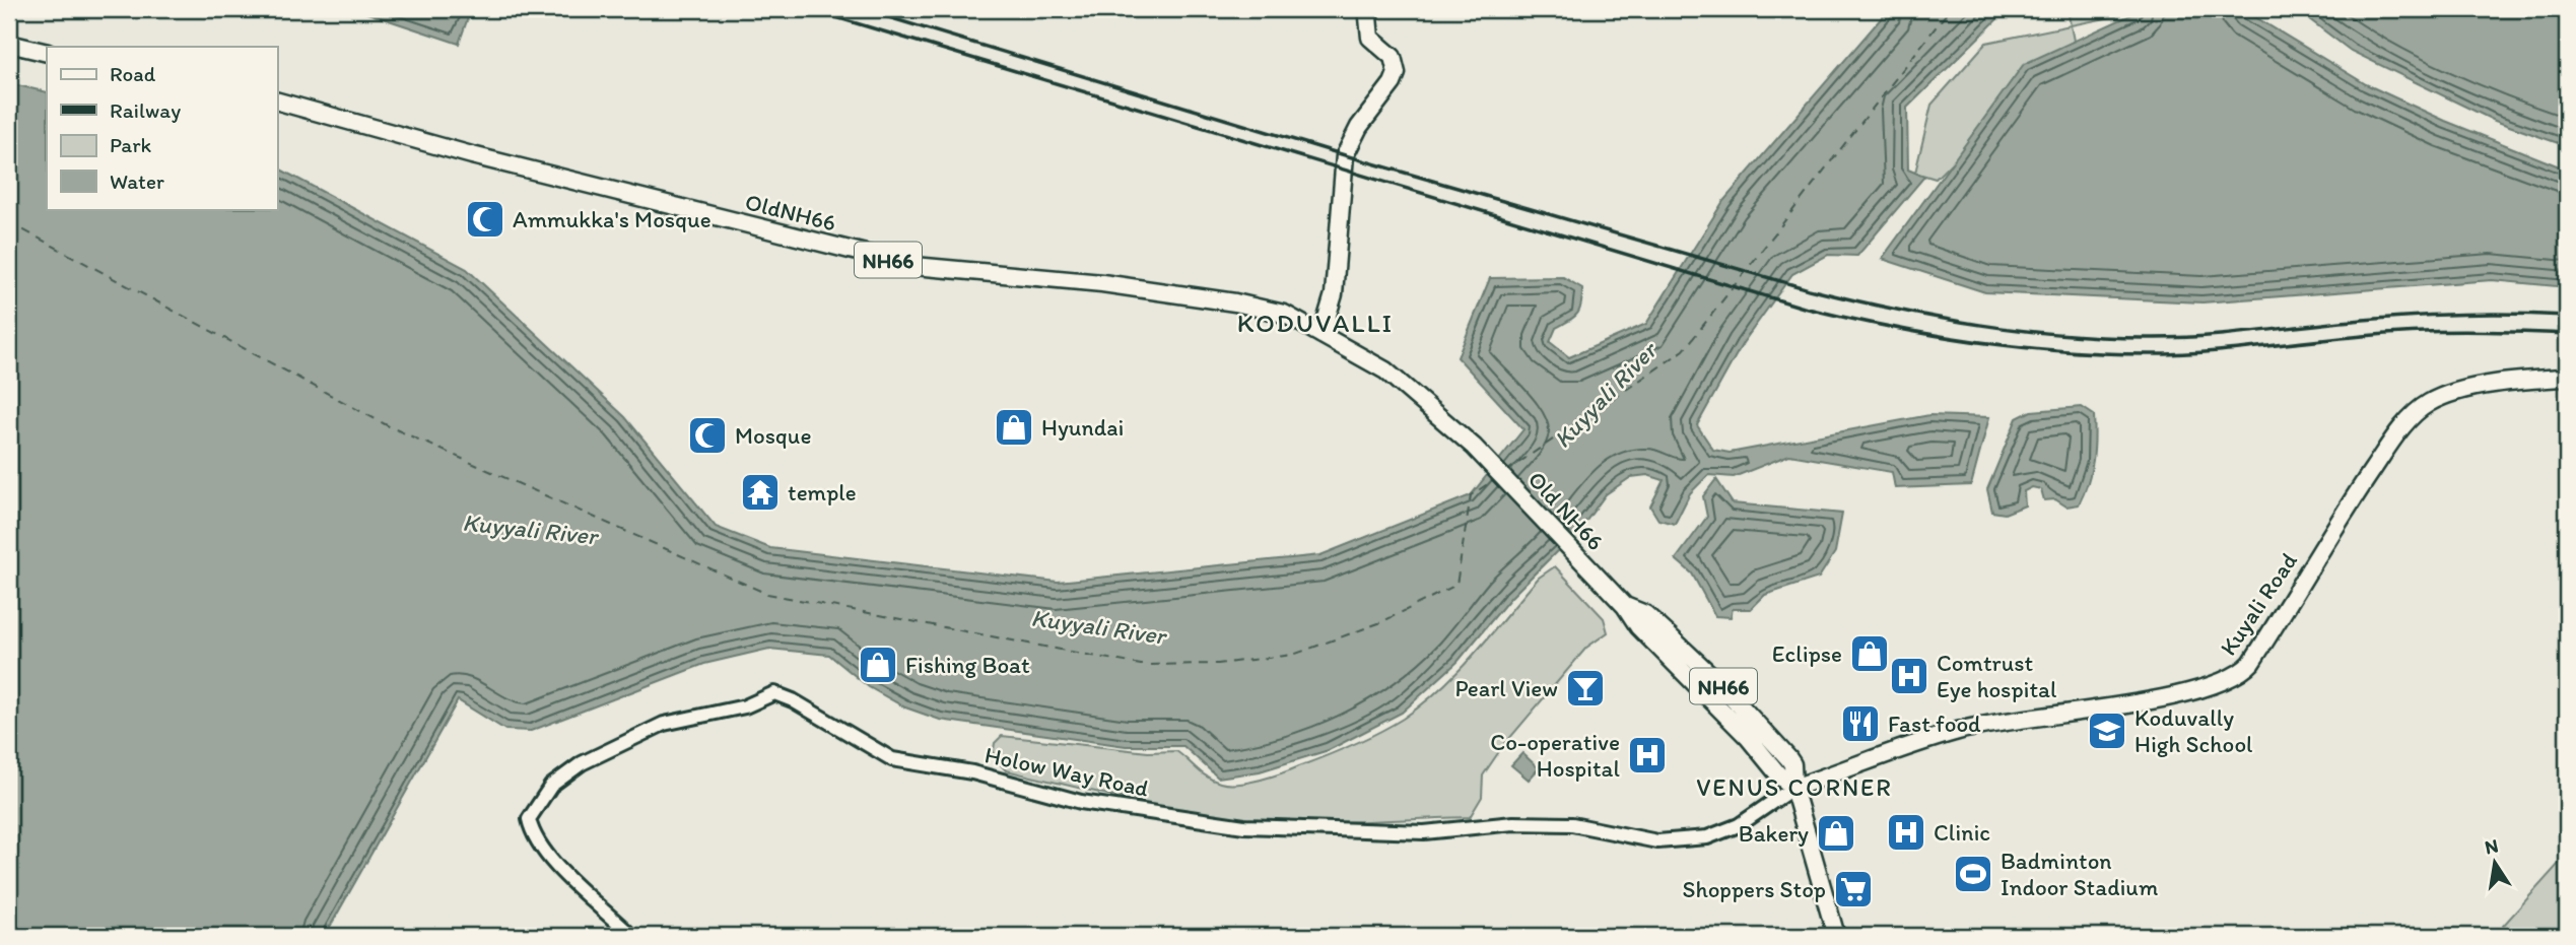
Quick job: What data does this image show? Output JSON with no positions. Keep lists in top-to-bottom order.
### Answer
{
  "streets": {
    "main road": [
      "OldNH66",
      "NH66",
      "Old NH66",
      "Kuyali Road"
    ],
    "street": ["Holow Way Road"]
  },
  "crossings": [
    ["OldNH66", "Old NH66"],
    ["Old NH66", "Kuyali Road"],
    ["Old NH66", "Holow Way Road"],
    ["Kuyali Road", "Holow Way Road"]
  ],
  "districts": ["KODUVALLI", "VENUS CORNER"],
  "water": ["Kuyyali River"],
  "places": {
    "mosque": ["Ammukka's Mosque", "Mosque"],
    "shop": [
      "Hyundai",
      "Eclipse",
      "Fishing Boat",
      "Bakery"
    ],
    "temple": ["temple"],
    "hospital": ["Comtrust Eye hospital", "Co-operative Hospital", "Clinic"],
    "bar": ["Pearl View"],
    "restaurant": ["Fast food"],
    "school or university": ["Koduvally High School"],
    "sports": ["Badminton Indoor Stadium"],
    "supermarket": ["Shoppers Stop"]
  },
  "legend": [
    "Road",
    "Railway",
    "Park",
    "Water"
  ],
  "north": "top"
}
